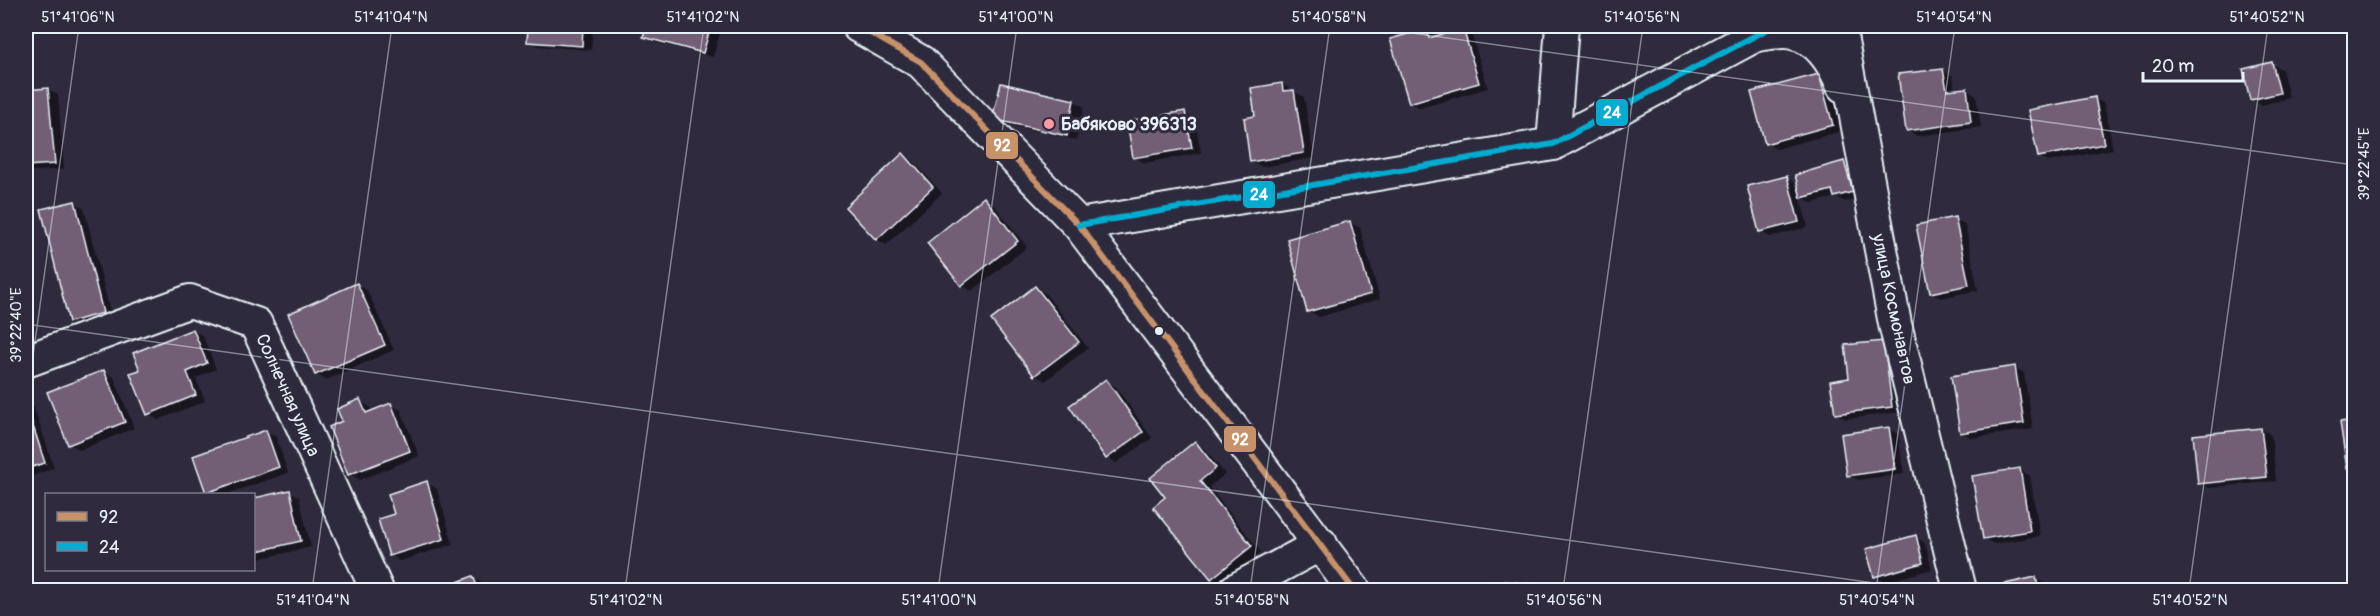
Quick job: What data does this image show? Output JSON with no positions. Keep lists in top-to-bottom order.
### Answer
{
  "streets": {
    "street": ["улица Космонавтов", "Солнечная улица"]
  },
  "places": ["Бабяково 396313"],
  "lines": ["transit line 92", "transit line 24"],
  "legend": ["92", "24"],
  "scale_bar": "20 m",
  "coordinates": [
    "51°41'06\"N",
    "51°41'04\"N",
    "51°41'02\"N",
    "51°41'00\"N",
    "51°40'58\"N",
    "51°40'56\"N",
    "51°40'54\"N",
    "51°40'52\"N",
    "39°22'45\"E",
    "39°22'40\"E"
  ]
}
